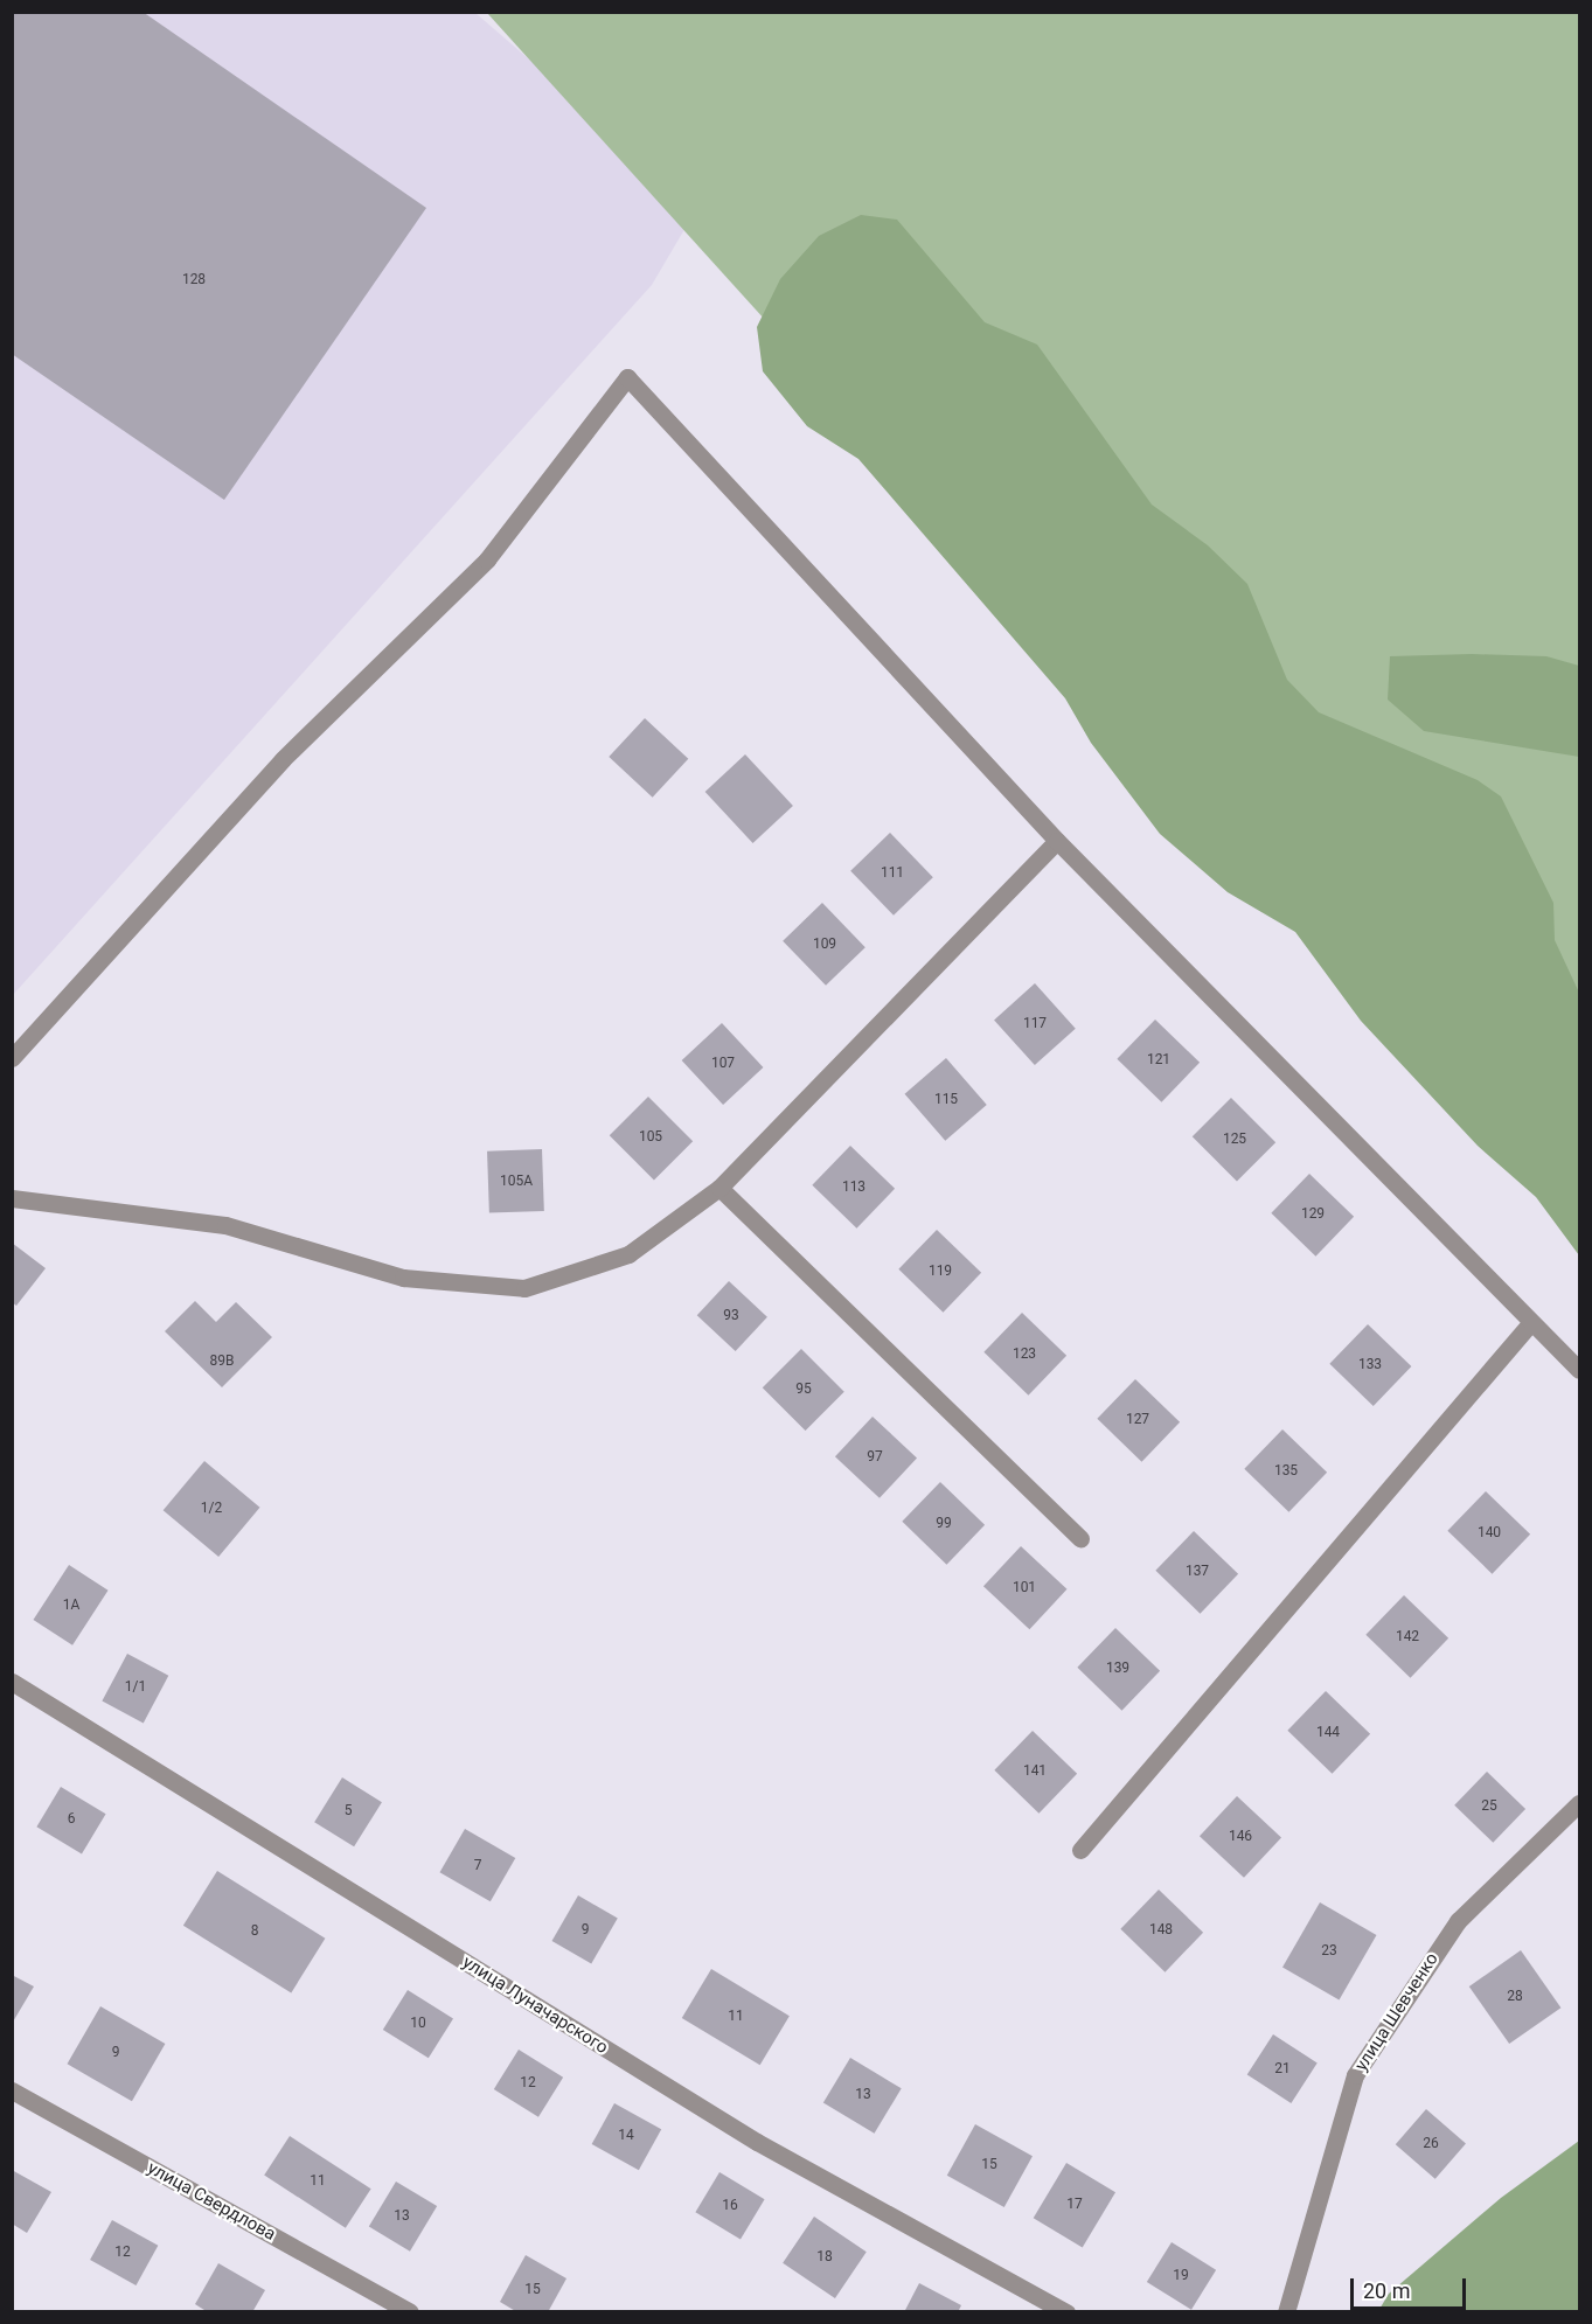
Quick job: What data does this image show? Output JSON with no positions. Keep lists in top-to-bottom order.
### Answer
{
  "streets": {
    "street": ["улица Луначарского", "улица Шевченко", "улица Свердлова"]
  },
  "house_numbers": [
    "128",
    "111",
    "109",
    "117",
    "121",
    "107",
    "115",
    "105",
    "125",
    "105А",
    "113",
    "129",
    "119",
    "93",
    "123",
    "89В",
    "133",
    "95",
    "127",
    "97",
    "135",
    "1/2",
    "99",
    "140",
    "137",
    "101",
    "1А",
    "142",
    "139",
    "1/1",
    "144",
    "141",
    "25",
    "5",
    "6",
    "146",
    "7",
    "9",
    "148",
    "8",
    "23",
    "28",
    "11",
    "10",
    "9",
    "21",
    "12",
    "13",
    "14",
    "26",
    "15",
    "11",
    "17",
    "16",
    "13",
    "12",
    "18",
    "19",
    "15"
  ],
  "scale_bar": "20 m"
}
